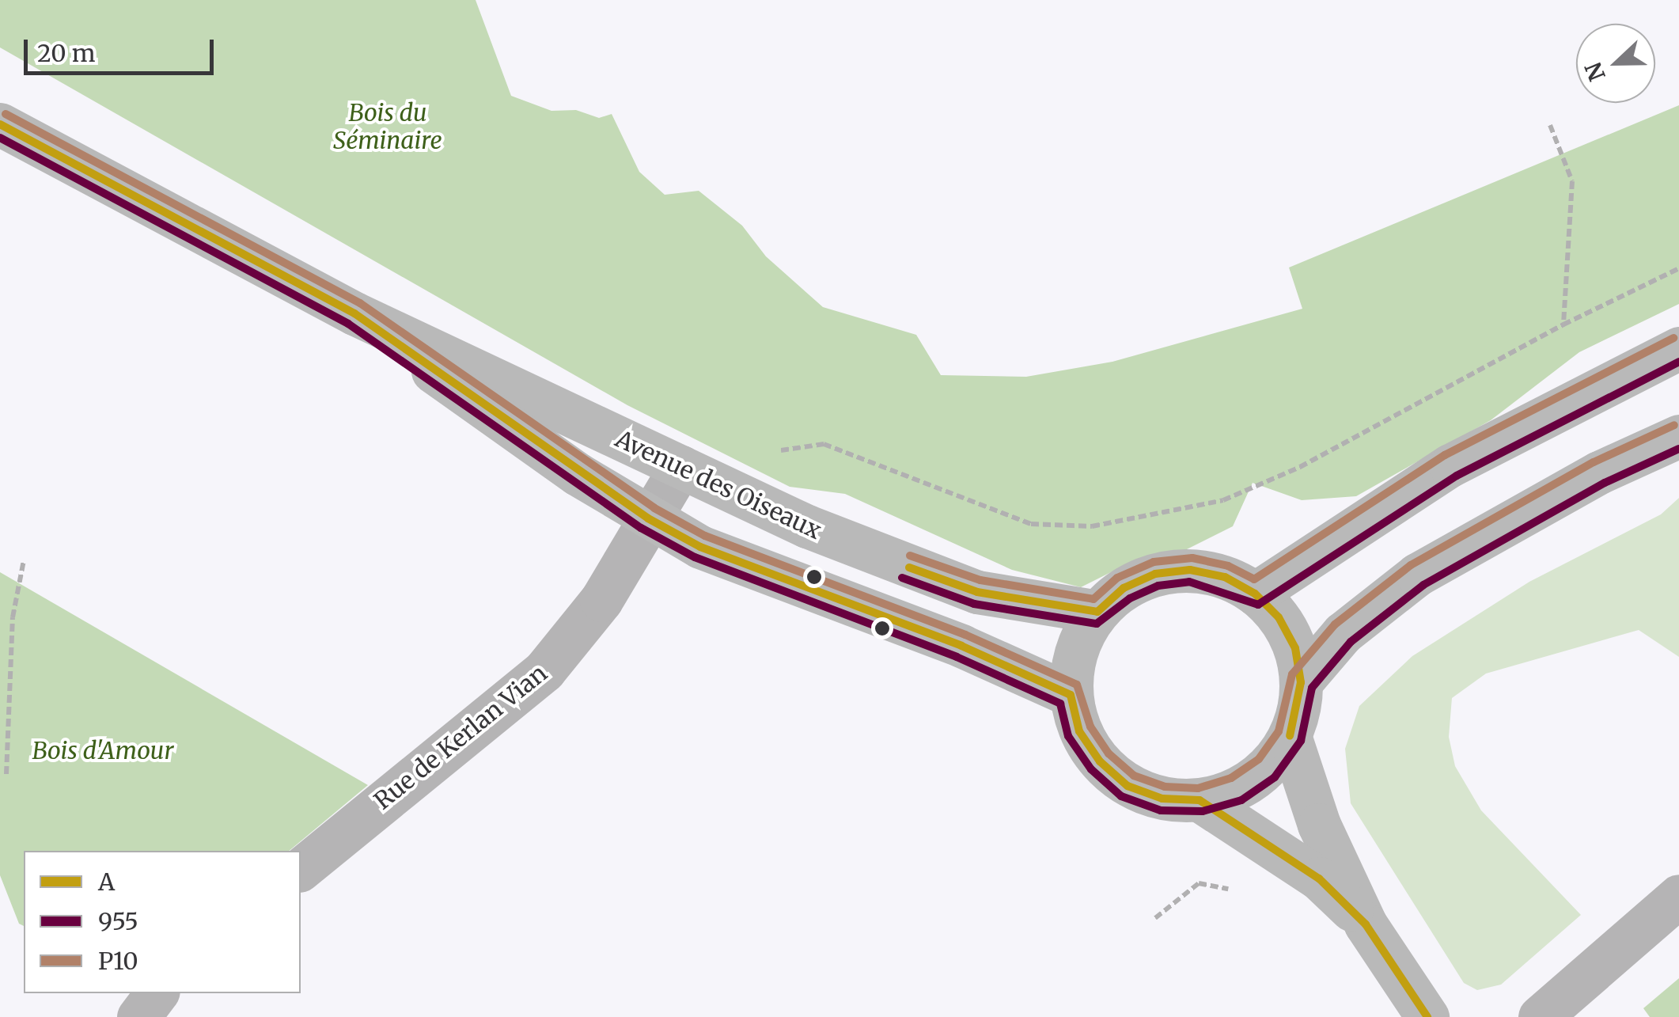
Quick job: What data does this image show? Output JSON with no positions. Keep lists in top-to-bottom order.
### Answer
{
  "streets": {
    "main road": ["Avenue des Oiseaux"],
    "street": ["Rue de Kerlan Vian"]
  },
  "crossings": [
    ["Avenue des Oiseaux", "Rue de Kerlan Vian"]
  ],
  "parks": ["Bois du Séminaire", "Bois d'Amour"],
  "lines": ["transit line P10", "transit line A", "transit line 955"],
  "legend": ["A", "955", "P10"],
  "scale_bar": "20 m",
  "north": "left"
}
